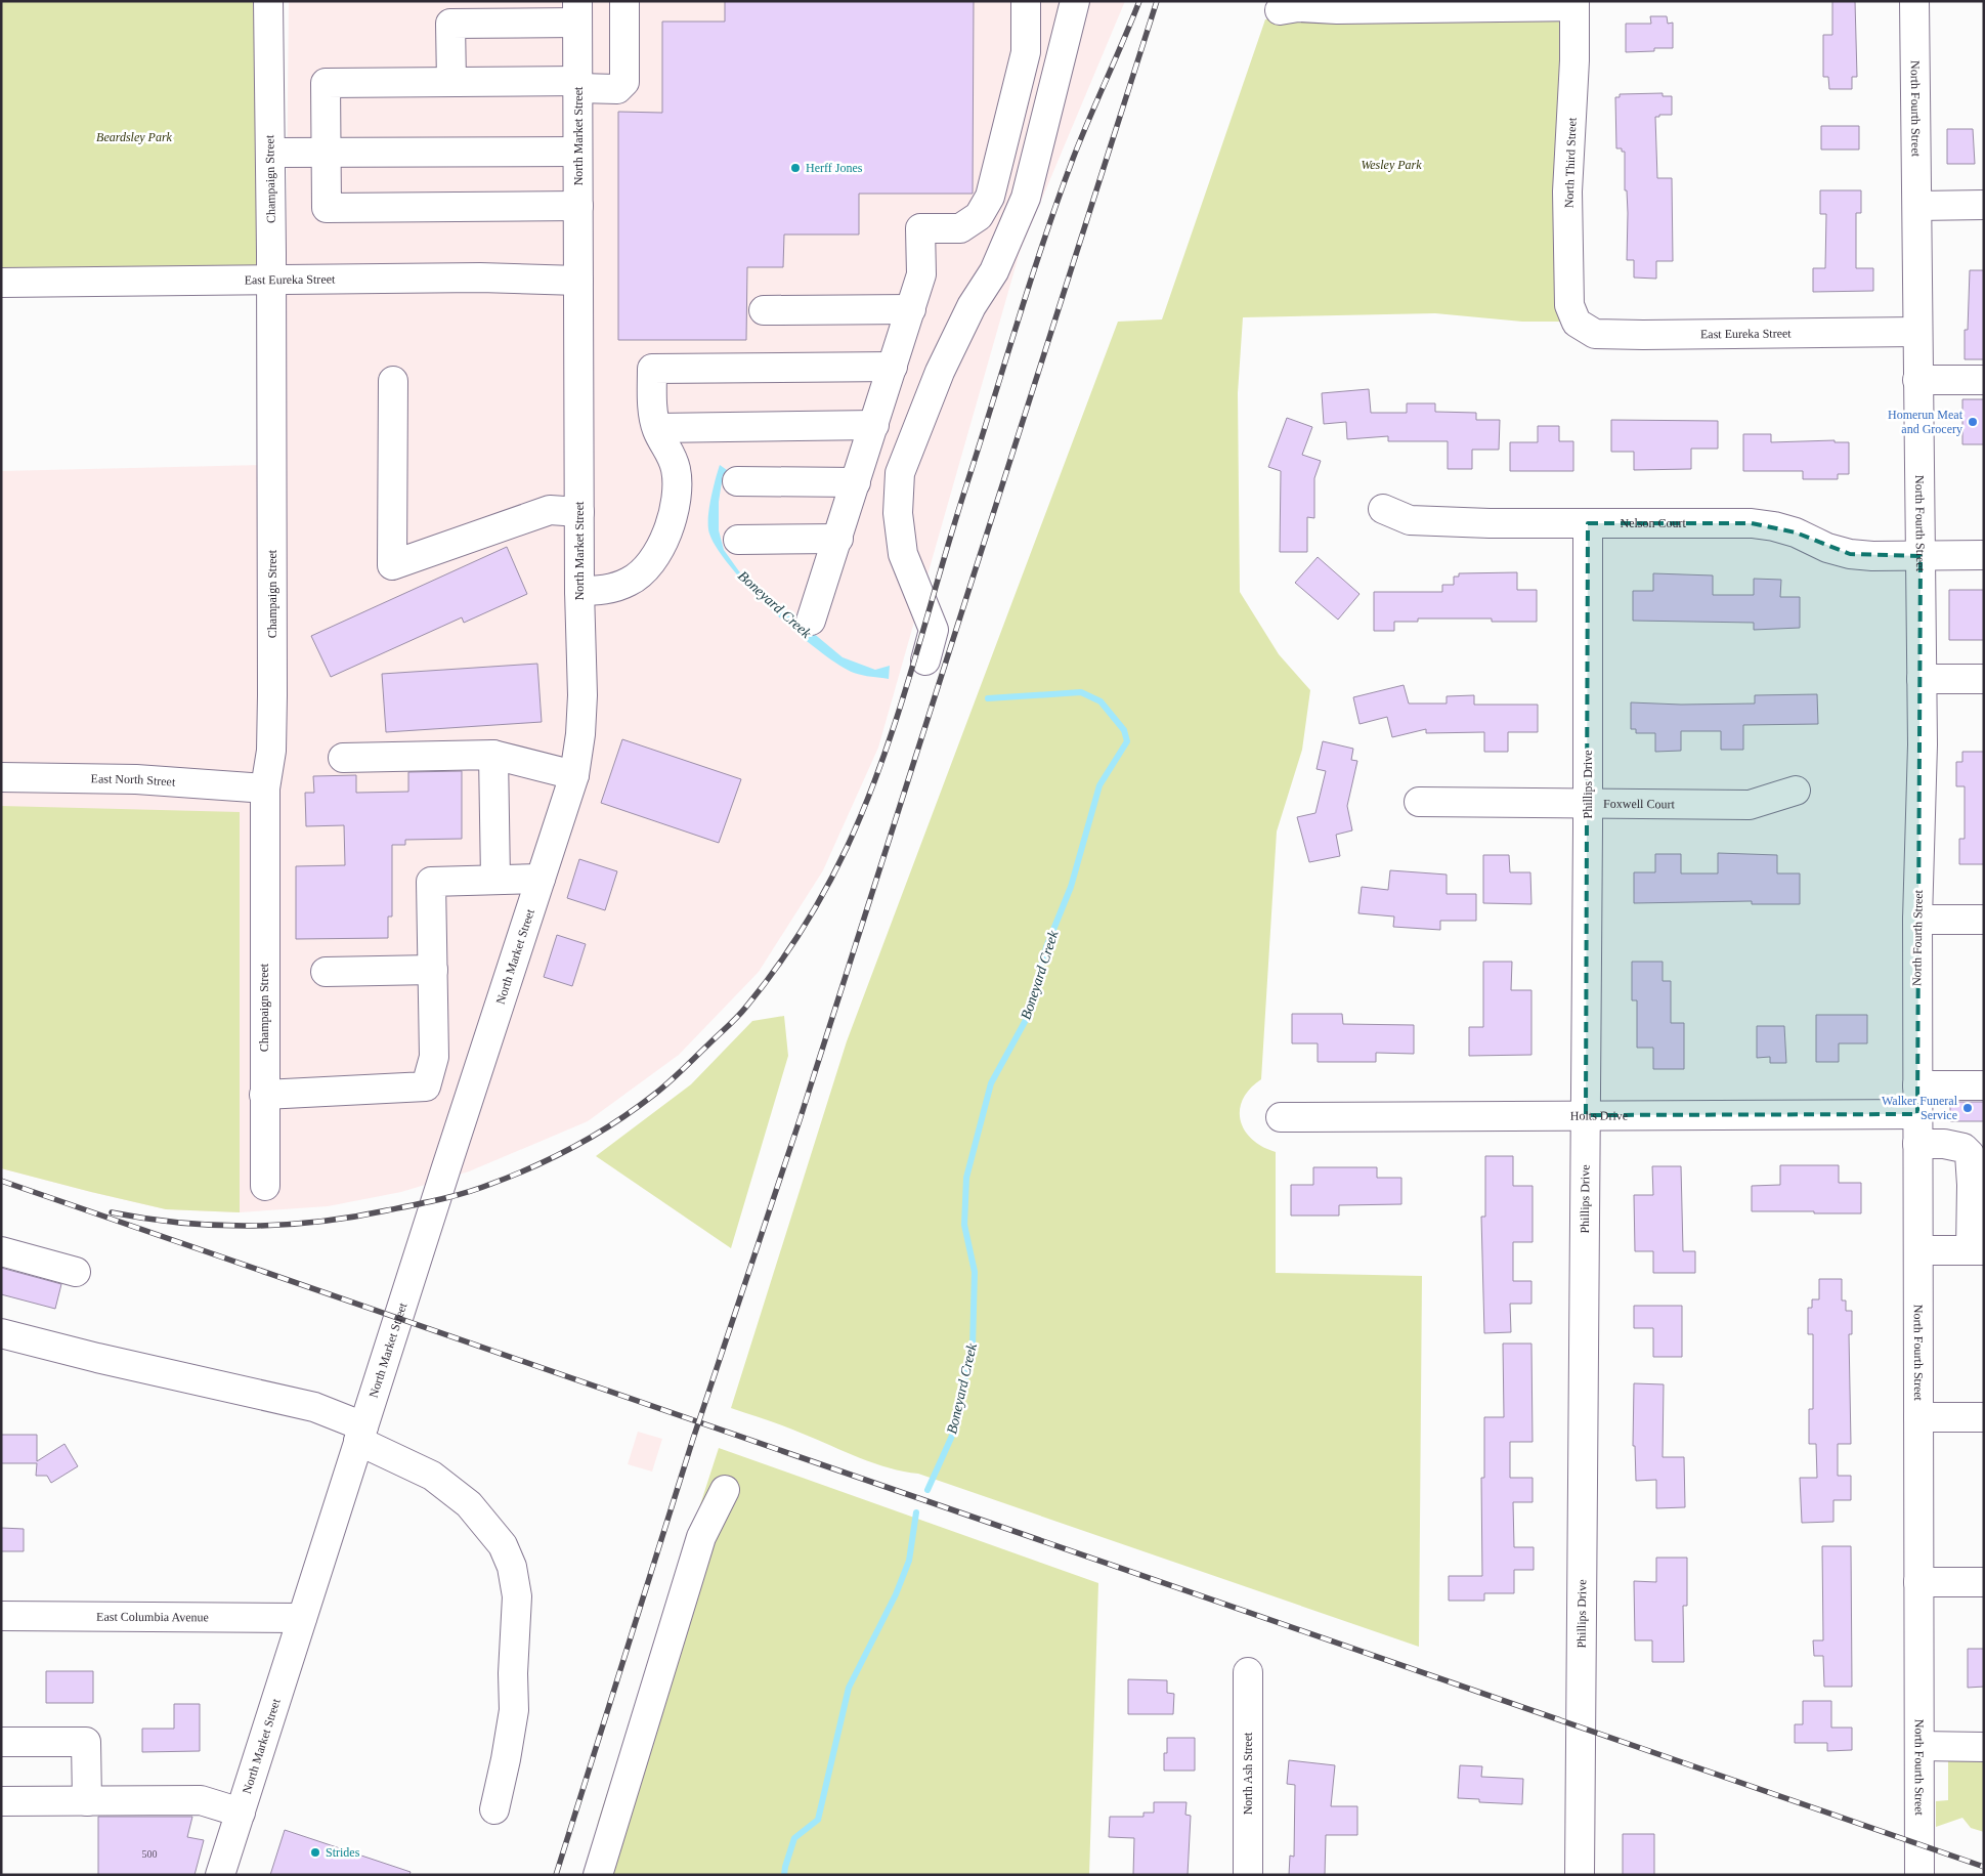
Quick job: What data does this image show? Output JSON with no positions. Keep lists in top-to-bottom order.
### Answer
{
  "streets": {
    "street": [
      "North Fourth Street",
      "North Market Street",
      "North Third Street",
      "Champaign Street",
      "East Eureka Street",
      "Nelson Court",
      "East North Street",
      "Phillips Drive",
      "Foxwell Court",
      "Holts Drive",
      "East Columbia Avenue",
      "North Ash Street"
    ]
  },
  "crossings": [
    ["North Fourth Street", "East Eureka Street"],
    ["North Fourth Street", "Nelson Court"],
    ["North Fourth Street", "Holts Drive"],
    ["North Market Street", "East Eureka Street"],
    ["North Market Street", "East Columbia Avenue"],
    ["North Third Street", "East Eureka Street"],
    ["Champaign Street", "East Eureka Street"],
    ["Champaign Street", "East North Street"],
    ["Nelson Court", "Phillips Drive"],
    ["Phillips Drive", "Foxwell Court"],
    ["Phillips Drive", "Holts Drive"]
  ],
  "water": ["Boneyard Creek"],
  "parks": ["Beardsley Park", "Wesley Park"],
  "places": [
    "Herff Jones",
    "Homerun Meat and Grocery",
    "Walker Funeral Service",
    "Strides"
  ],
  "house_numbers": ["500"]
}
